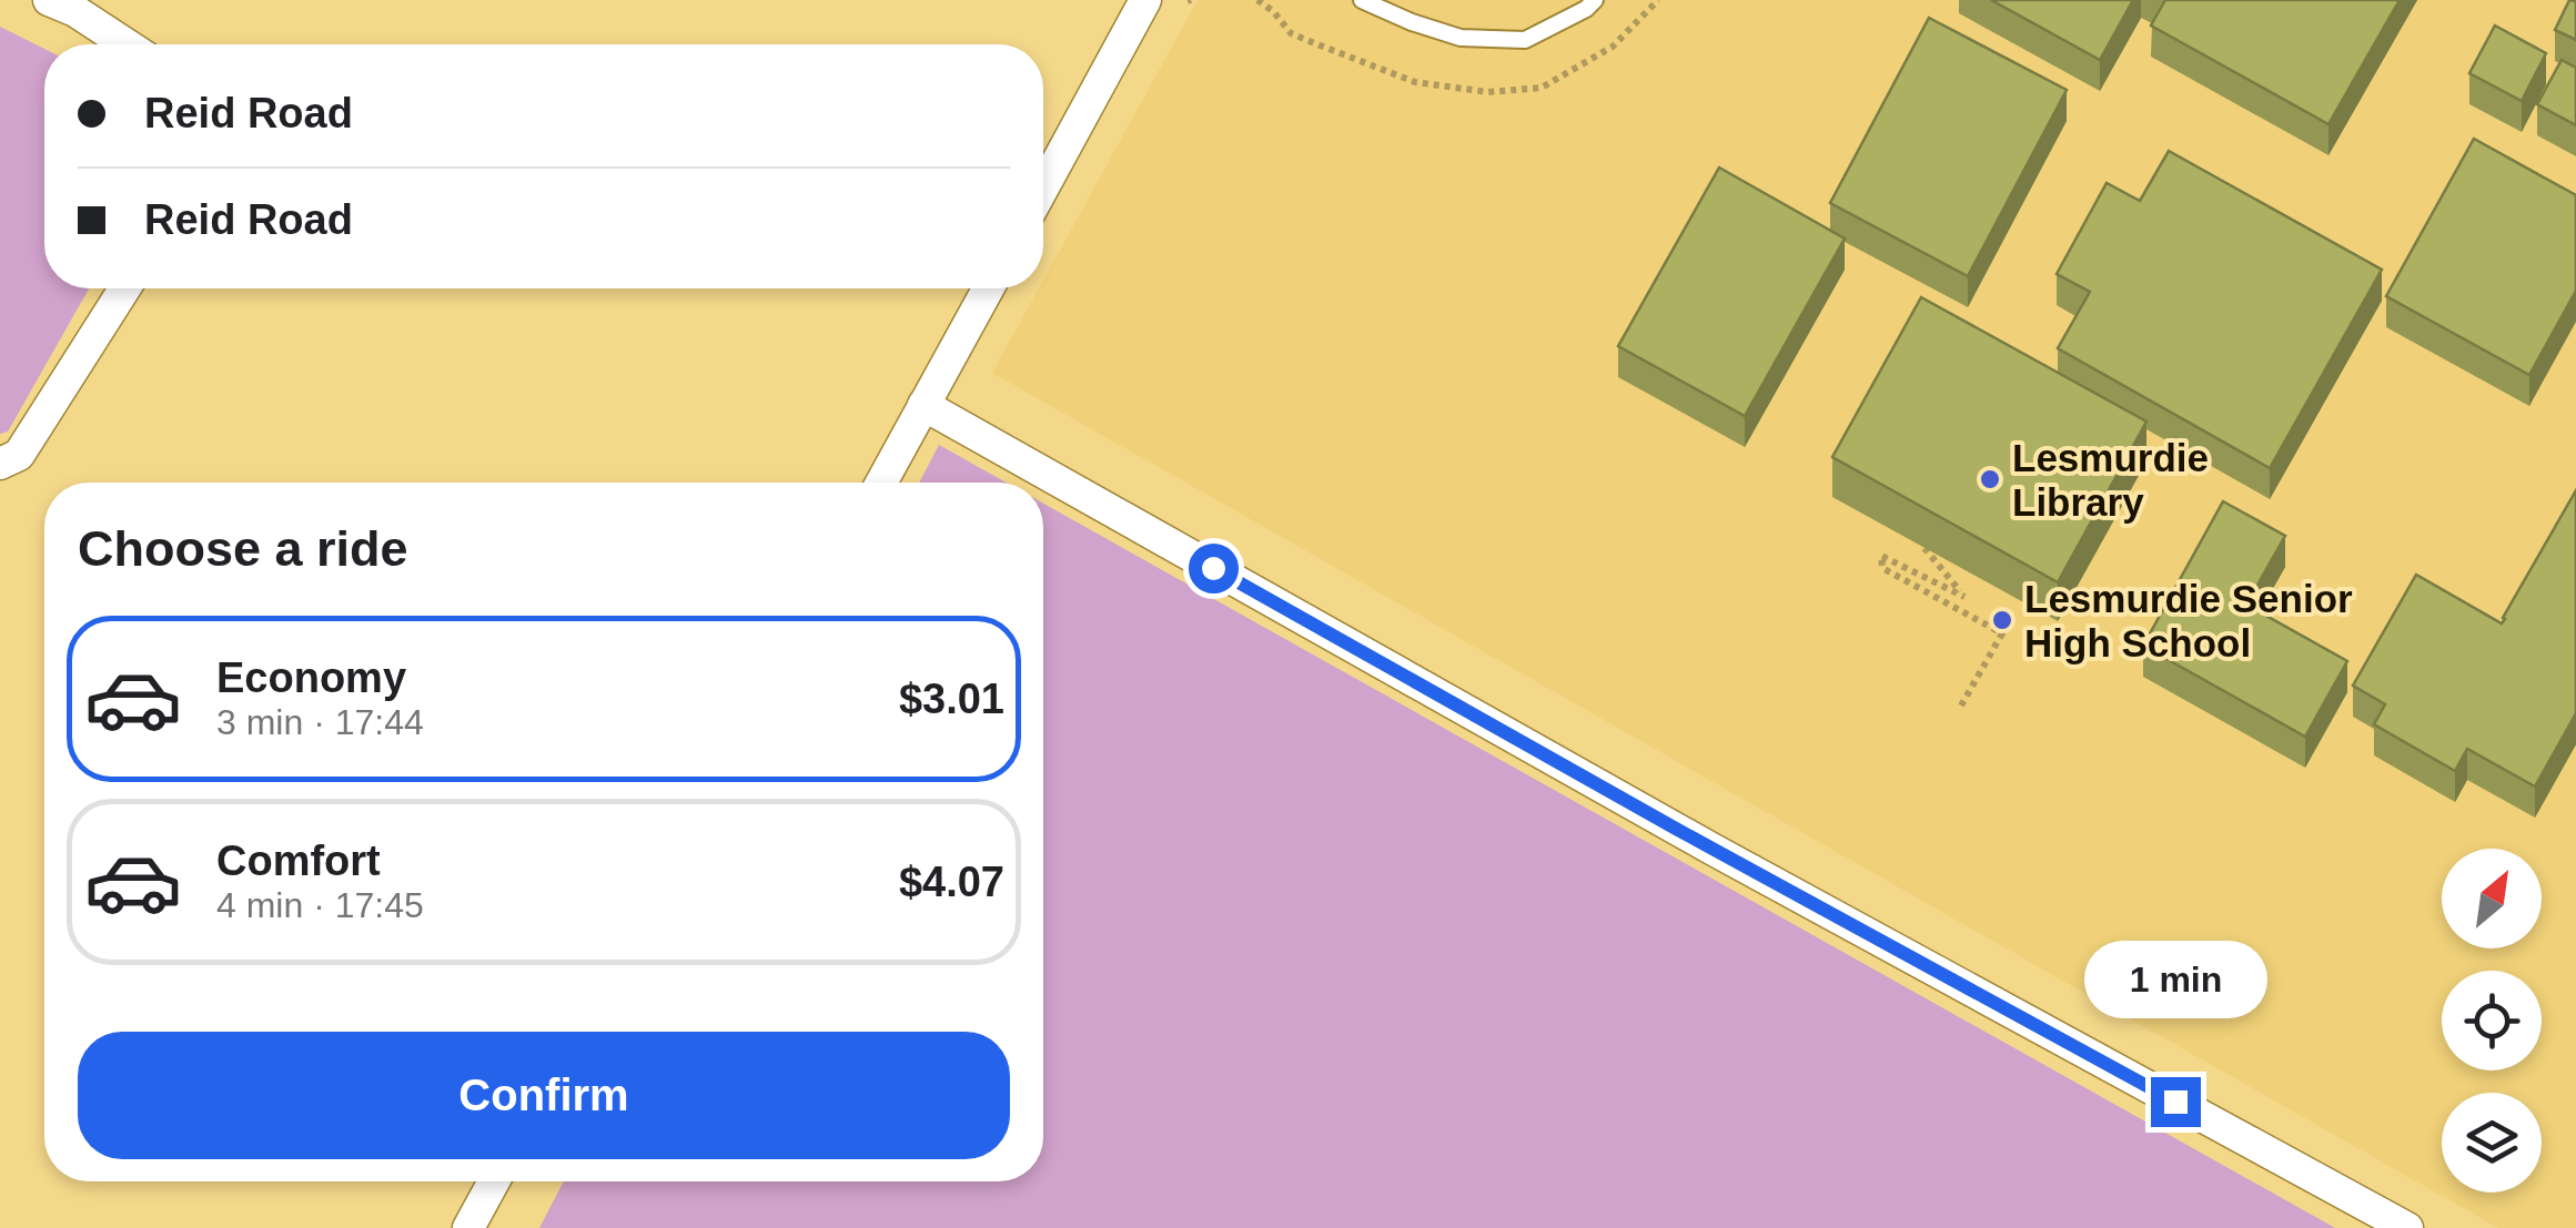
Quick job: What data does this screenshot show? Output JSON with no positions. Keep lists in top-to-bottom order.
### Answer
{
  "places": ["Lesmurdie Library", "Lesmurdie Senior High School"],
  "north": "top right",
  "page": {
    "banner": ["Reid Road", "Reid Road"],
    "heading": "Choose a ride",
    "list": [
      {
        "name": "Economy",
        "note": "3 min · 17:44",
        "value": "$3.01"
      },
      {
        "name": "Comfort",
        "note": "4 min · 17:45",
        "value": "$4.07"
      }
    ],
    "bubble": "1 min",
    "buttons": "Confirm"
  }
}
